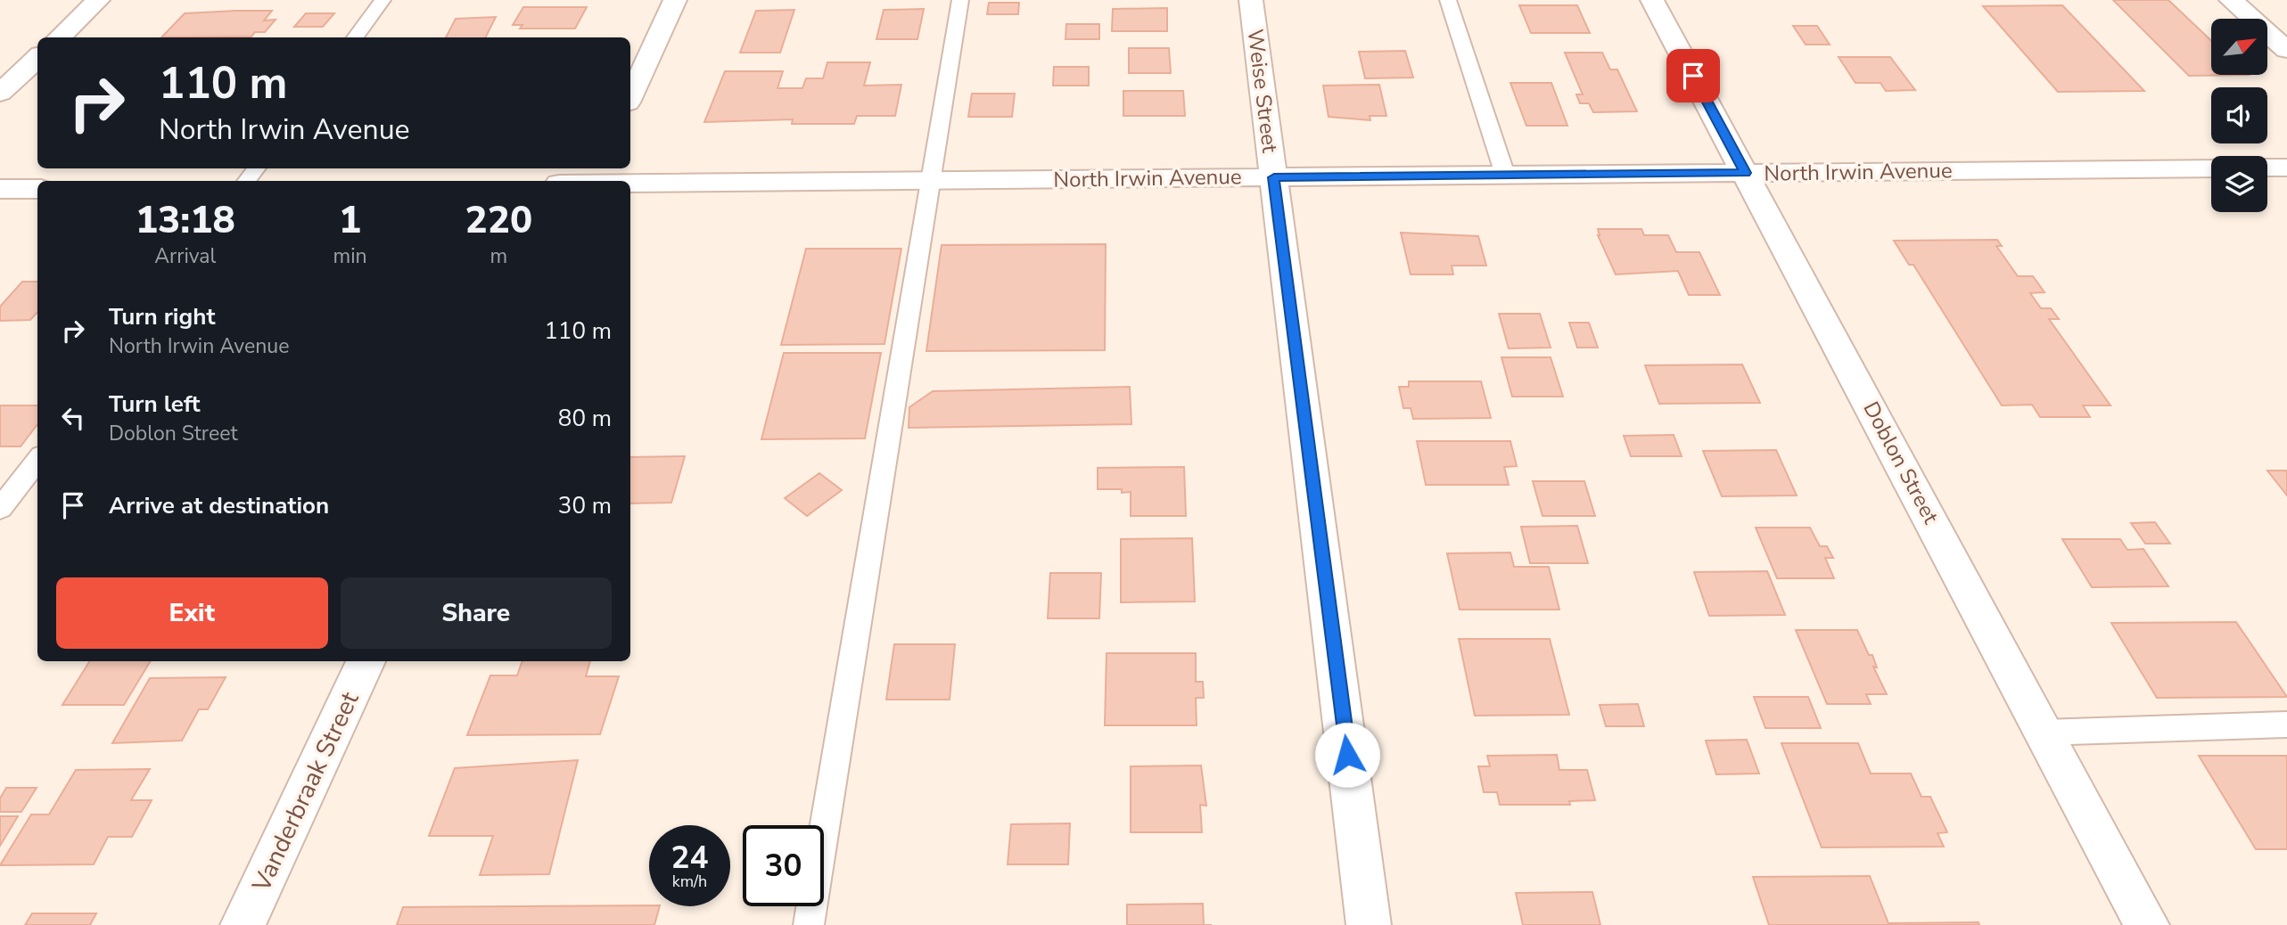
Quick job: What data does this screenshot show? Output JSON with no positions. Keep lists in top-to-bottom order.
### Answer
{
  "streets": {
    "street": [
      "Weise Street",
      "North Irwin Avenue",
      "Doblon Street",
      "Vanderbraak Street"
    ]
  },
  "crossings": [
    ["Weise Street", "North Irwin Avenue"],
    ["North Irwin Avenue", "Doblon Street"]
  ],
  "north": "top right",
  "page": {
    "turn": ["110 m", "North Irwin Avenue"],
    "eta": [
      "13:18",
      "Arrival",
      "1",
      "min",
      "220",
      "m"
    ],
    "list": [
      {
        "name": "Turn right",
        "note": "North Irwin Avenue",
        "value": "110 m"
      },
      {
        "name": "Turn left",
        "note": "Doblon Street",
        "value": "80 m"
      },
      {
        "name": "Arrive at destination",
        "value": "30 m"
      }
    ],
    "buttons": ["Exit", "Share"],
    "speed": "24 km/h",
    "limit": "30"
  }
}
